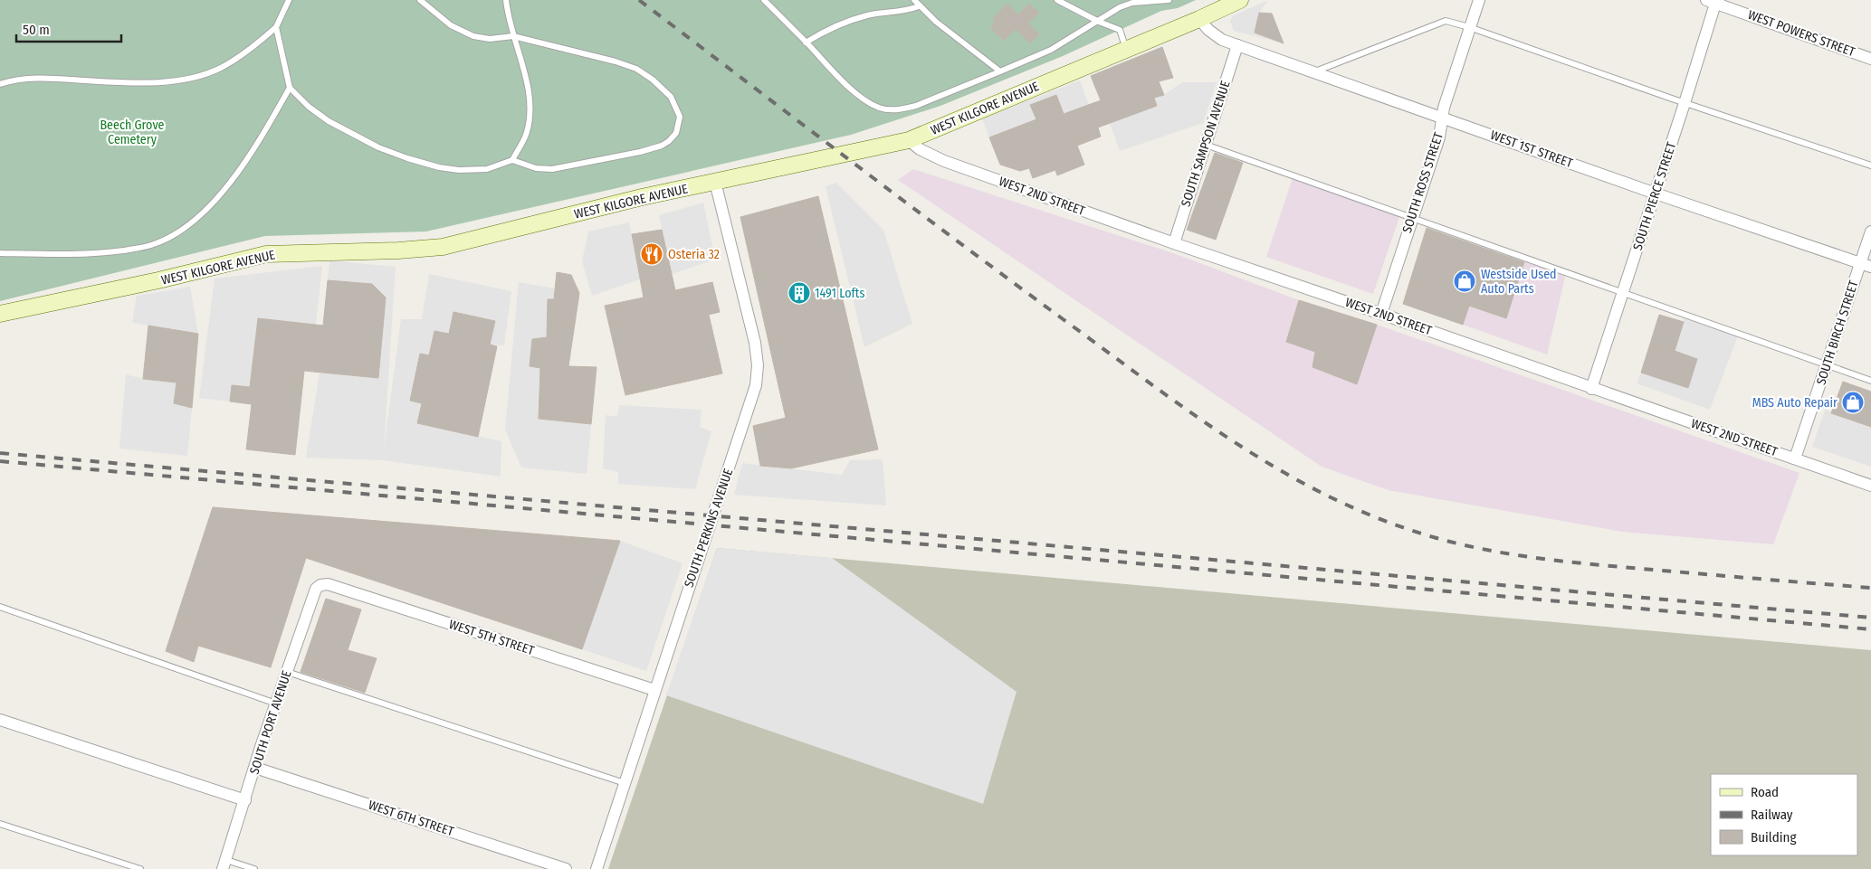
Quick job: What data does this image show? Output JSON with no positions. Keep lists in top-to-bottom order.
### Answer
{
  "streets": {
    "main road": ["WEST KILGORE AVENUE"],
    "street": [
      "WEST POWERS STREET",
      "SOUTH SAMPSON AVENUE",
      "WEST 1ST STREET",
      "SOUTH ROSS STREET",
      "WEST 2ND STREET",
      "SOUTH PIERCE STREET",
      "SOUTH BIRCH STREET",
      "SOUTH PERKINS AVENUE",
      "WEST 5TH STREET",
      "SOUTH PORT AVENUE",
      "WEST 6TH STREET"
    ]
  },
  "crossings": [
    ["WEST POWERS STREET", "SOUTH PIERCE STREET"],
    ["WEST KILGORE AVENUE", "WEST 1ST STREET"],
    ["WEST KILGORE AVENUE", "WEST 2ND STREET"],
    ["WEST KILGORE AVENUE", "SOUTH PERKINS AVENUE"],
    ["SOUTH SAMPSON AVENUE", "WEST 1ST STREET"],
    ["SOUTH SAMPSON AVENUE", "WEST 2ND STREET"],
    ["WEST 1ST STREET", "SOUTH ROSS STREET"],
    ["WEST 1ST STREET", "SOUTH PIERCE STREET"],
    ["WEST 1ST STREET", "SOUTH BIRCH STREET"],
    ["SOUTH ROSS STREET", "WEST 2ND STREET"],
    ["WEST 2ND STREET", "SOUTH PIERCE STREET"],
    ["WEST 2ND STREET", "SOUTH BIRCH STREET"],
    ["SOUTH PERKINS AVENUE", "WEST 5TH STREET"],
    ["WEST 5TH STREET", "SOUTH PORT AVENUE"],
    ["SOUTH PORT AVENUE", "WEST 6TH STREET"]
  ],
  "parks": ["Beech Grove Cemetery"],
  "places": {
    "restaurant": ["Osteria 32"],
    "shop": ["Westside Used Auto Parts", "MBS Auto Repair"],
    "building": ["1491 Lofts"]
  },
  "legend": ["Road", "Railway", "Building"],
  "scale_bar": "50 m"
}
